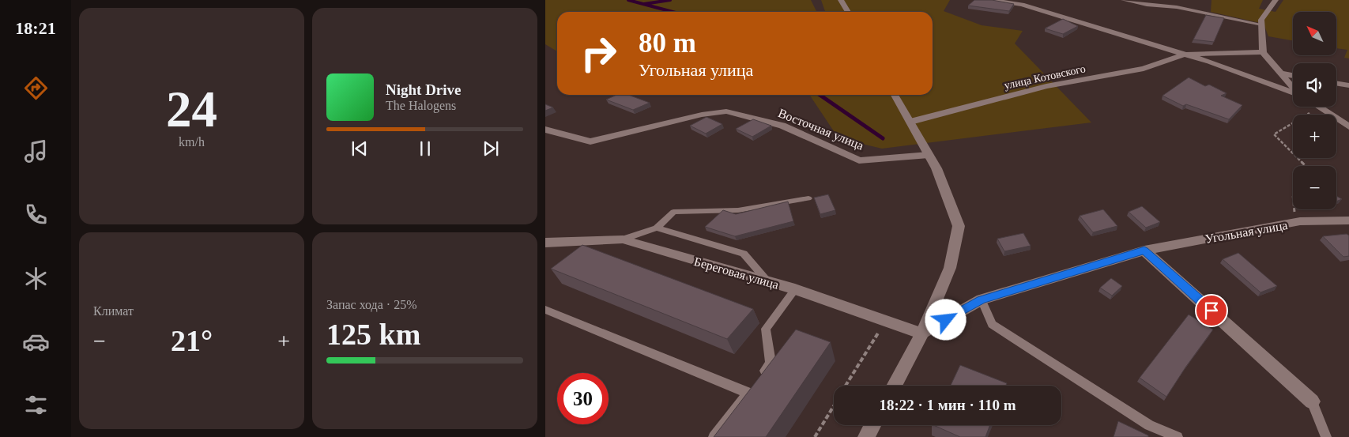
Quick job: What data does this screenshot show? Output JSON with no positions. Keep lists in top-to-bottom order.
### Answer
{
  "streets": {
    "street": [
      "улица Котовского",
      "Восточная улица",
      "Угольная улица",
      "Береговая улица"
    ]
  },
  "crossings": [
    ["Угольная улица", "Береговая улица"]
  ],
  "north": "top left",
  "page": {
    "tabs": "18:21",
    "tile": [
      ["24", "km/h"],
      "Климат",
      ["Запас хода · 25%", "125 km"]
    ],
    "map_buttons": ["+", "−"],
    "turn": ["80 m", "Угольная улица"],
    "song": ["Night Drive", "The Halogens"],
    "heat": ["−", "21°", "+"],
    "limit": "30",
    "trip": "18:22 · 1 мин · 110 m"
  }
}
